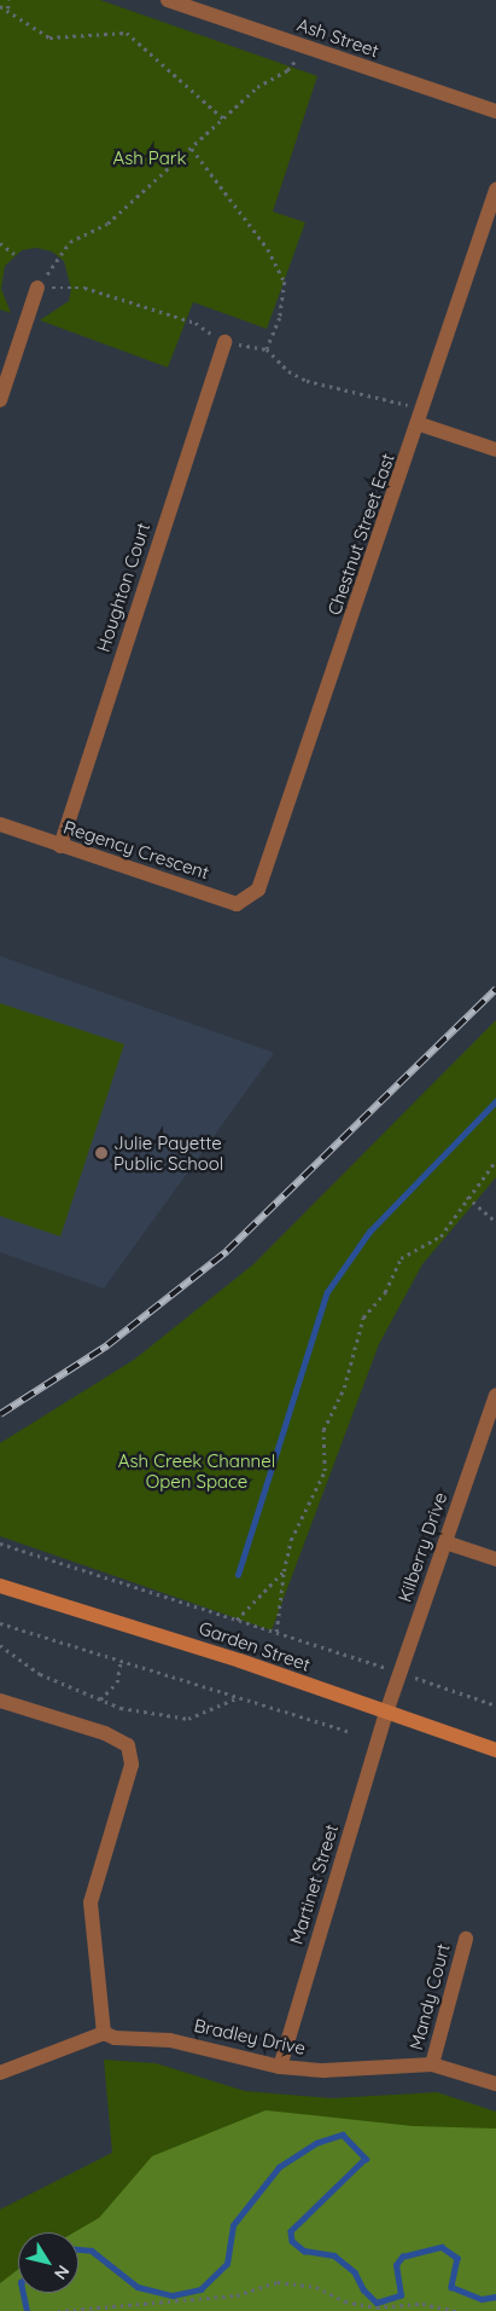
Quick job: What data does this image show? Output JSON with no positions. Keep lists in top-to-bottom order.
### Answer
{
  "streets": {
    "street": [
      "Ash Street",
      "Chestnut Street East",
      "Houghton Court",
      "Regency Crescent",
      "Kilberry Drive",
      "Garden Street",
      "Martinet Street",
      "Mandy Court",
      "Bradley Drive"
    ]
  },
  "crossings": [
    ["Chestnut Street East", "Regency Crescent"],
    ["Houghton Court", "Regency Crescent"],
    ["Kilberry Drive", "Garden Street"],
    ["Kilberry Drive", "Martinet Street"],
    ["Garden Street", "Martinet Street"],
    ["Martinet Street", "Bradley Drive"],
    ["Mandy Court", "Bradley Drive"]
  ],
  "parks": ["Ash Park", "Ash Creek Channel Open Space"],
  "places": ["Julie Payette Public School"],
  "north": "bottom right"
}
